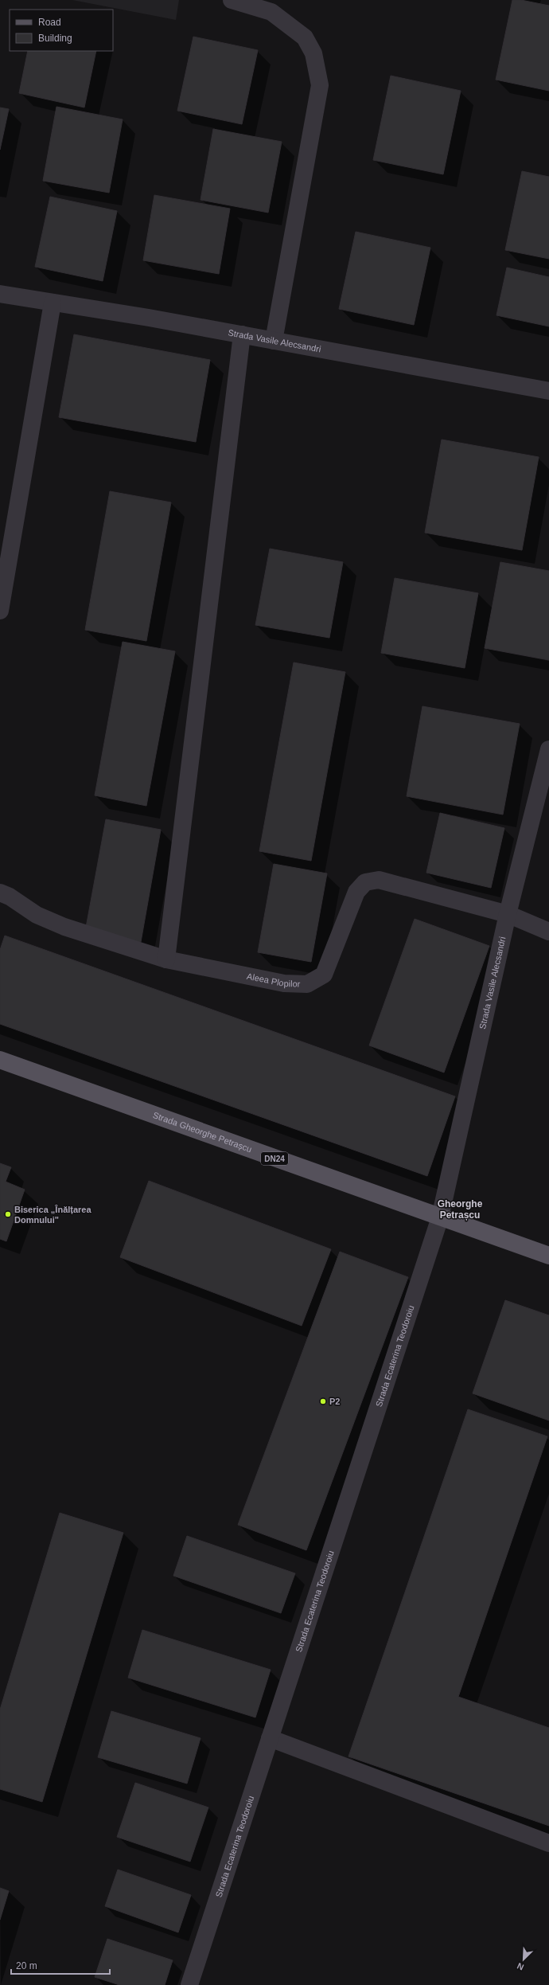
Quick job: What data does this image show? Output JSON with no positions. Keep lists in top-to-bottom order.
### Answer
{
  "streets": {
    "main road": ["Strada Gheorghe Petrașcu", "DN24"],
    "street": ["Strada Vasile Alecsandri", "Aleea Plopilor", "Strada Ecaterina Teodoroiu"]
  },
  "crossings": [
    ["Strada Vasile Alecsandri", "Aleea Plopilor"],
    ["Strada Vasile Alecsandri", "Strada Gheorghe Petrașcu"],
    ["Strada Vasile Alecsandri", "Strada Ecaterina Teodoroiu"],
    ["Strada Gheorghe Petrașcu", "Strada Ecaterina Teodoroiu"]
  ],
  "districts": ["Gheorghe Petrașcu"],
  "places": ["Biserica „Înălțarea Domnului\"", "P2"],
  "legend": ["Road", "Building"],
  "scale_bar": "20 m",
  "north": "bottom left"
}
